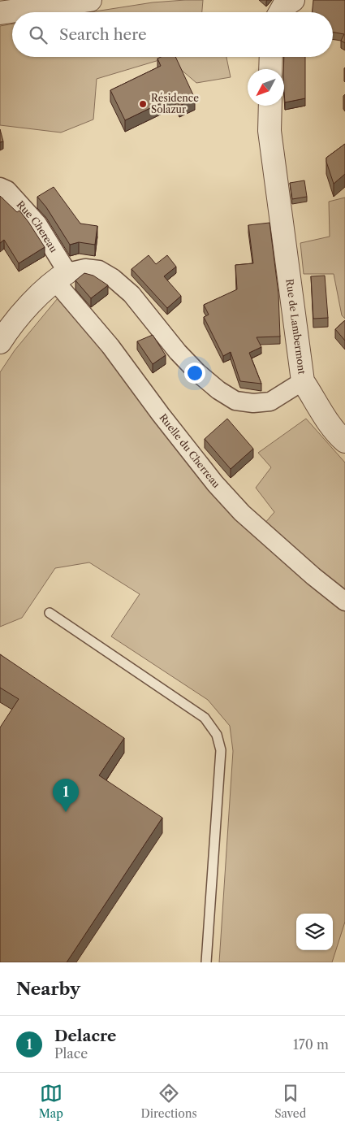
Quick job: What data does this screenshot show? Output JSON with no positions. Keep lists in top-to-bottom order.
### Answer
{
  "streets": {
    "street": ["Rue Chereau", "Rue de Lambermont", "Ruelle du Cherreau"]
  },
  "crossings": [
    ["Rue Chereau", "Rue de Lambermont"],
    ["Rue Chereau", "Ruelle du Cherreau"],
    ["Rue de Lambermont", "Ruelle du Cherreau"]
  ],
  "places": ["Résidence Solazur"],
  "north": "bottom left",
  "page": {
    "search": "Search here",
    "pins": "1",
    "heading": "Nearby",
    "list": [
      {
        "mark": "1",
        "name": "Delacre",
        "note": "Place",
        "value": "170 m"
      }
    ],
    "nav": ["Map", "Directions", "Saved"]
  }
}
